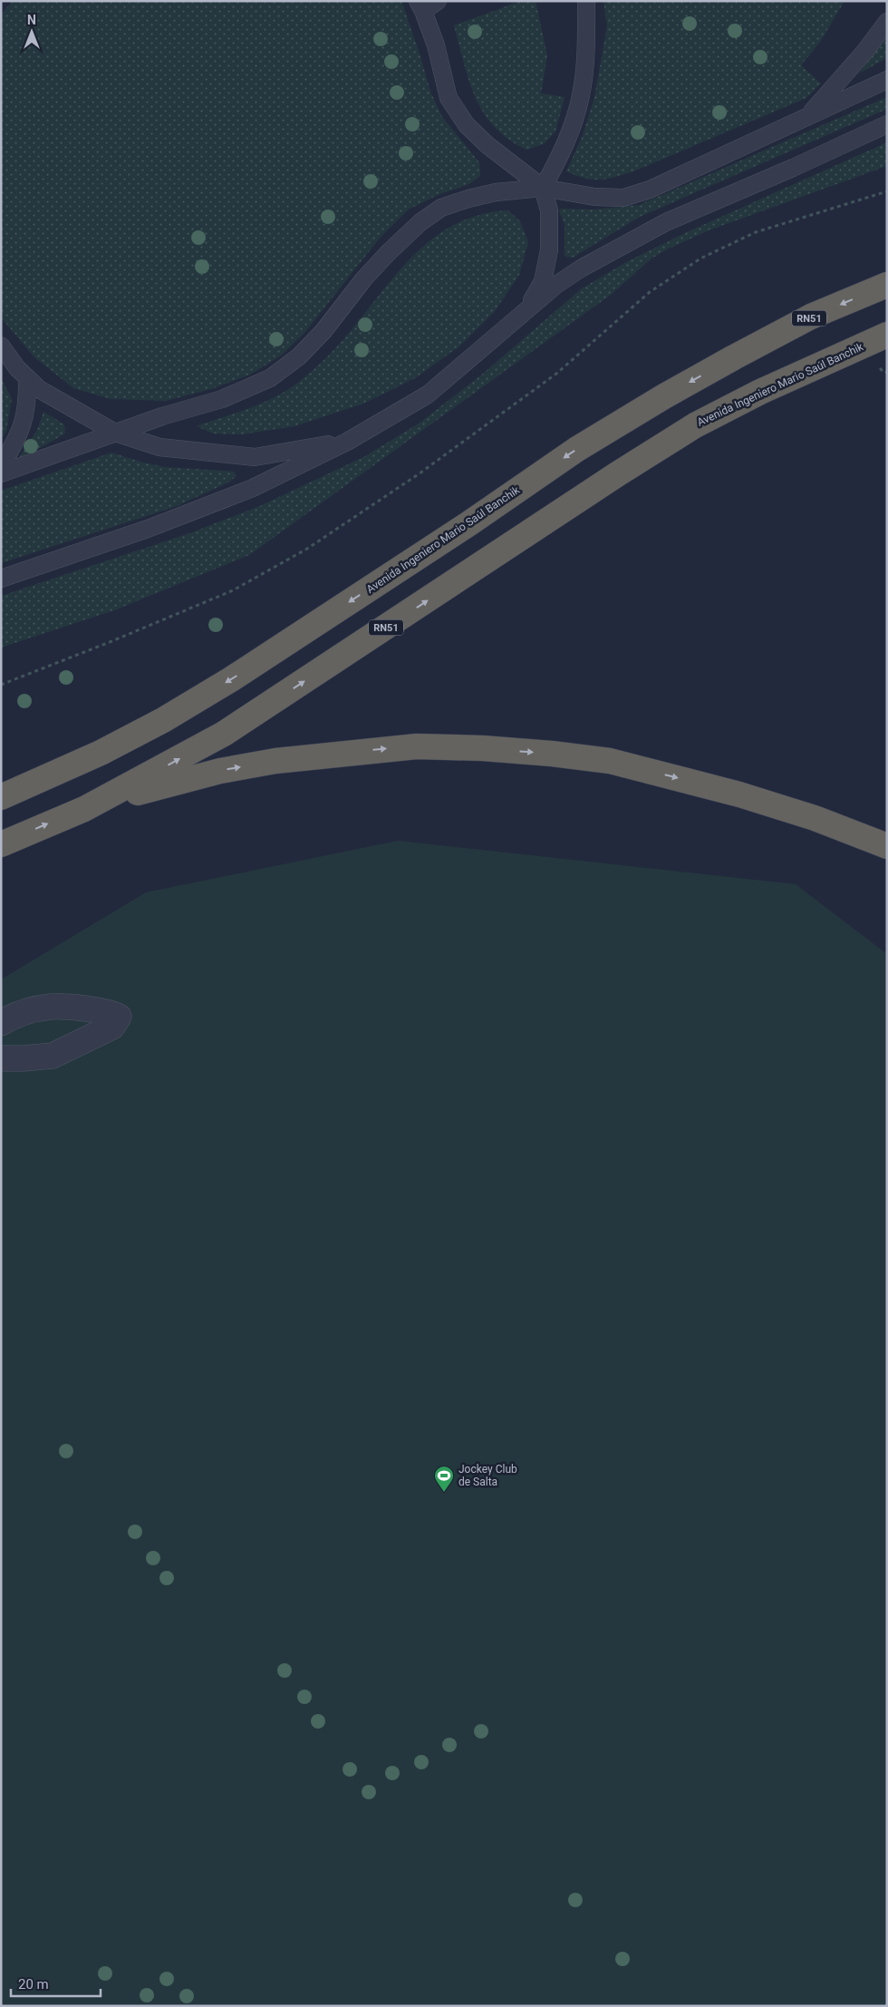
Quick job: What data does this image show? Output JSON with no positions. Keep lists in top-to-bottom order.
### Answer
{
  "streets": {
    "highway": ["RN51", "Avenida Ingeniero Mario Saúl Banchik"]
  },
  "places": {
    "sports": ["Jockey Club de Salta"]
  },
  "scale_bar": "20 m",
  "north": "top"
}
